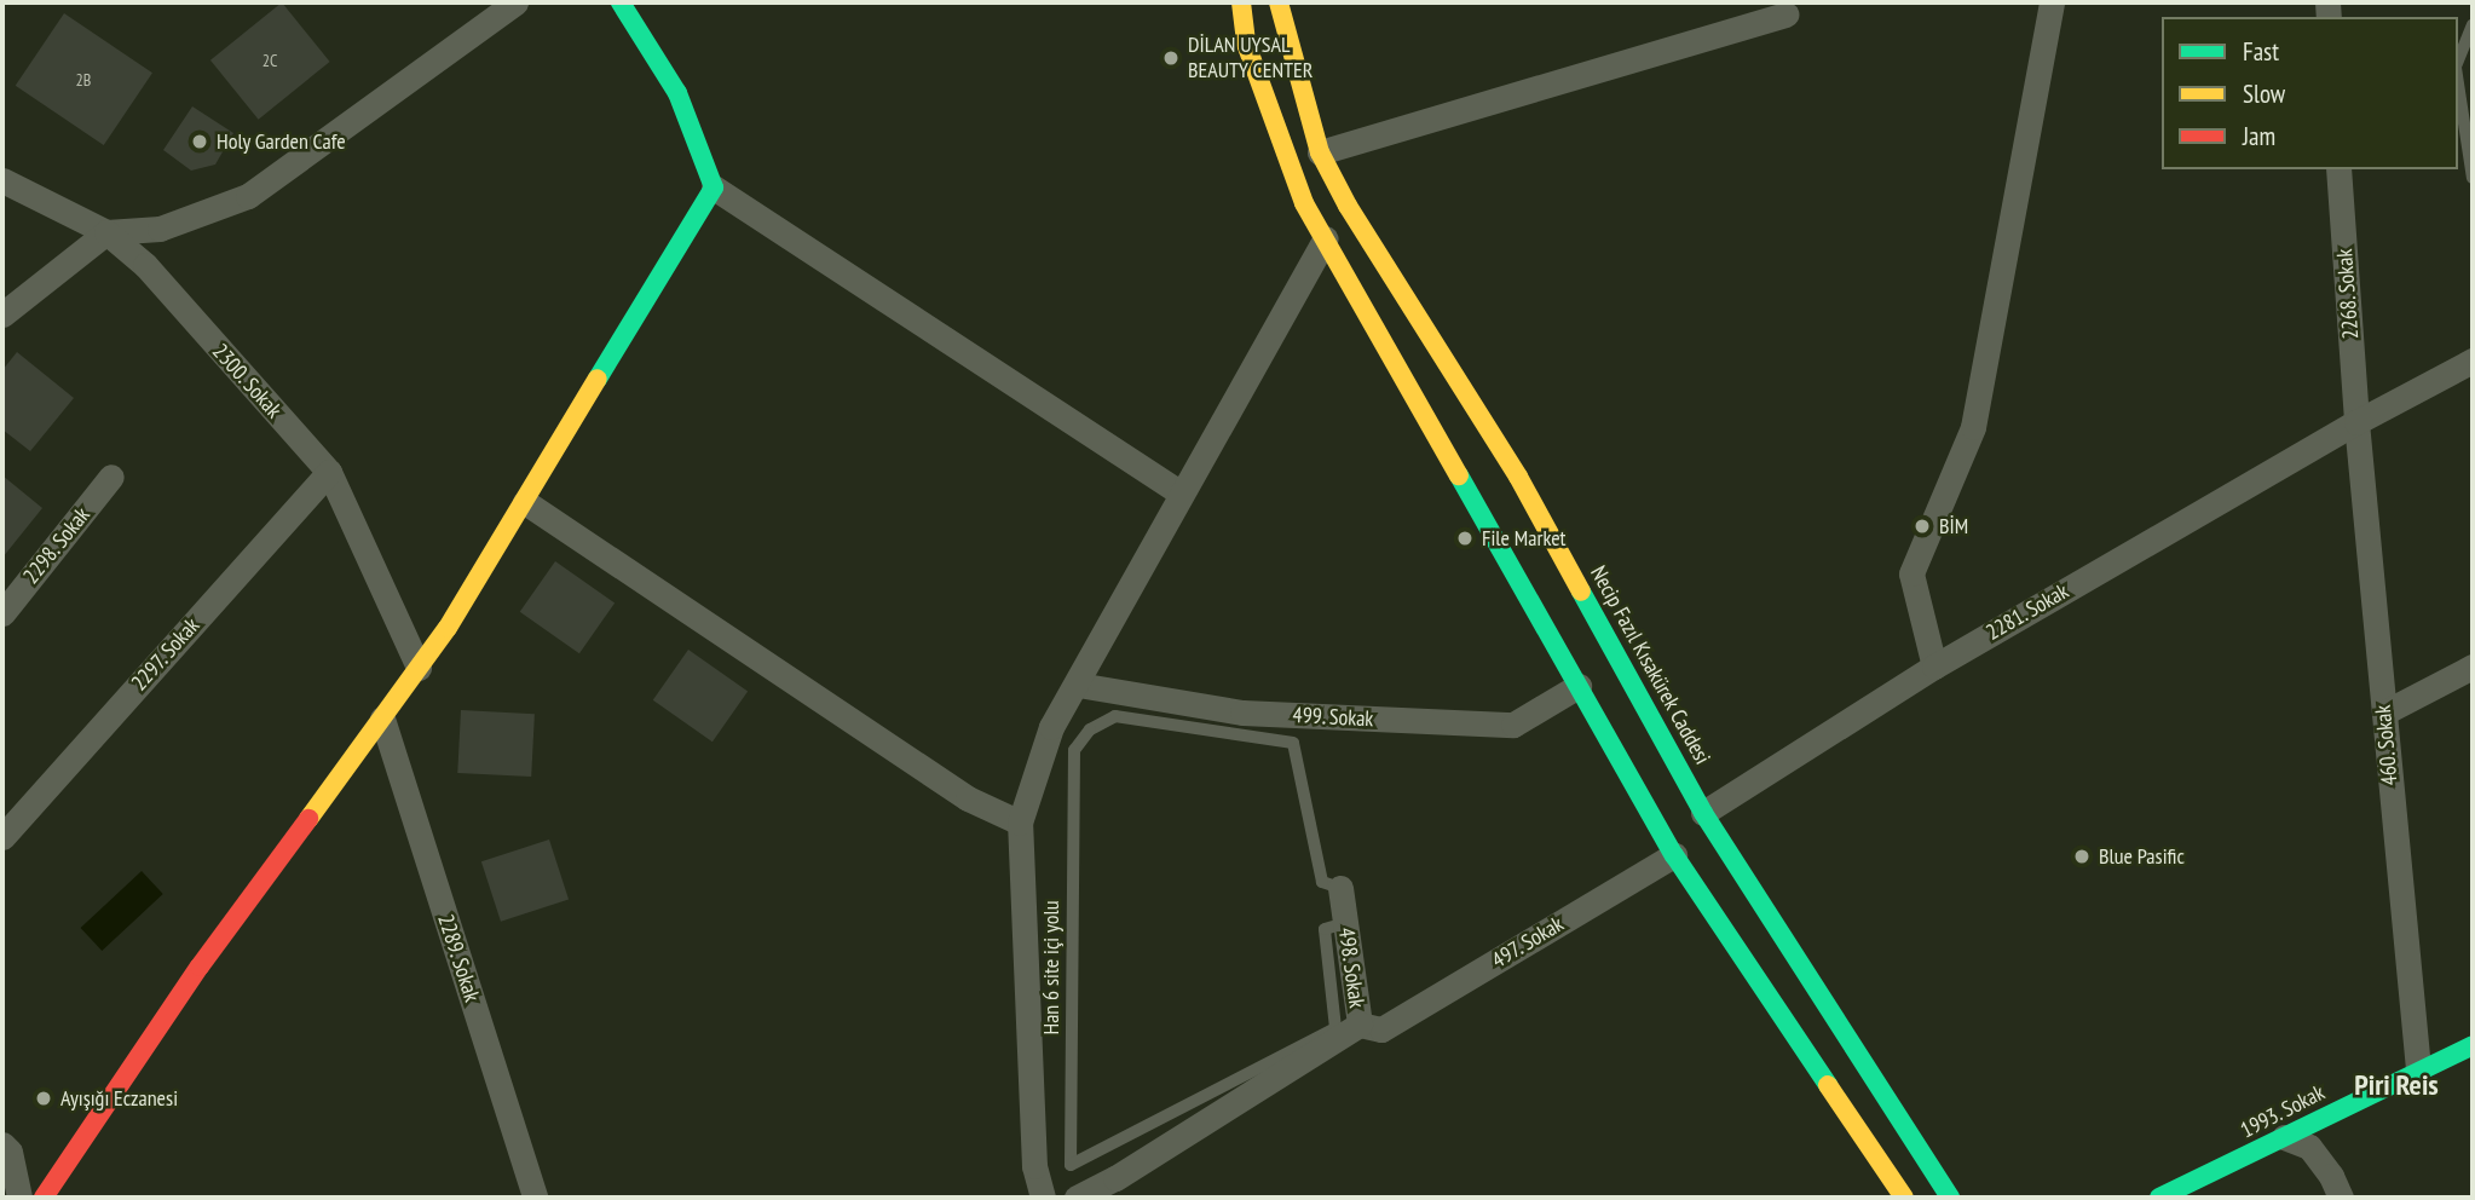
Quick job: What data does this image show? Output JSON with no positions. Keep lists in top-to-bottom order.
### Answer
{
  "streets": {
    "main road": ["Necip Fazıl Kısakürek Caddesi", "1993. Sokak"],
    "street": [
      "2268. Sokak",
      "2300. Sokak",
      "2298. Sokak",
      "2281. Sokak",
      "2297. Sokak",
      "499. Sokak",
      "460. Sokak",
      "497. Sokak",
      "2289. Sokak",
      "498. Sokak"
    ],
    "lane": ["Han 6 site içi yolu"]
  },
  "crossings": [
    ["2268. Sokak", "2281. Sokak"],
    ["2268. Sokak", "460. Sokak"],
    ["2300. Sokak", "2297. Sokak"],
    ["2281. Sokak", "Necip Fazıl Kısakürek Caddesi"],
    ["2281. Sokak", "460. Sokak"],
    ["460. Sokak", "1993. Sokak"],
    ["497. Sokak", "498. Sokak"],
    ["Han 6 site içi yolu", "498. Sokak"]
  ],
  "districts": ["Piri Reis"],
  "places": [
    "DİLAN UYSAL BEAUTY CENTER",
    "Holy Garden Cafe",
    "BİM",
    "File Market",
    "Blue Pasific",
    "Ayışığı Eczanesi"
  ],
  "house_numbers": ["2C", "2B"],
  "legend": ["Fast", "Slow", "Jam"]
}
